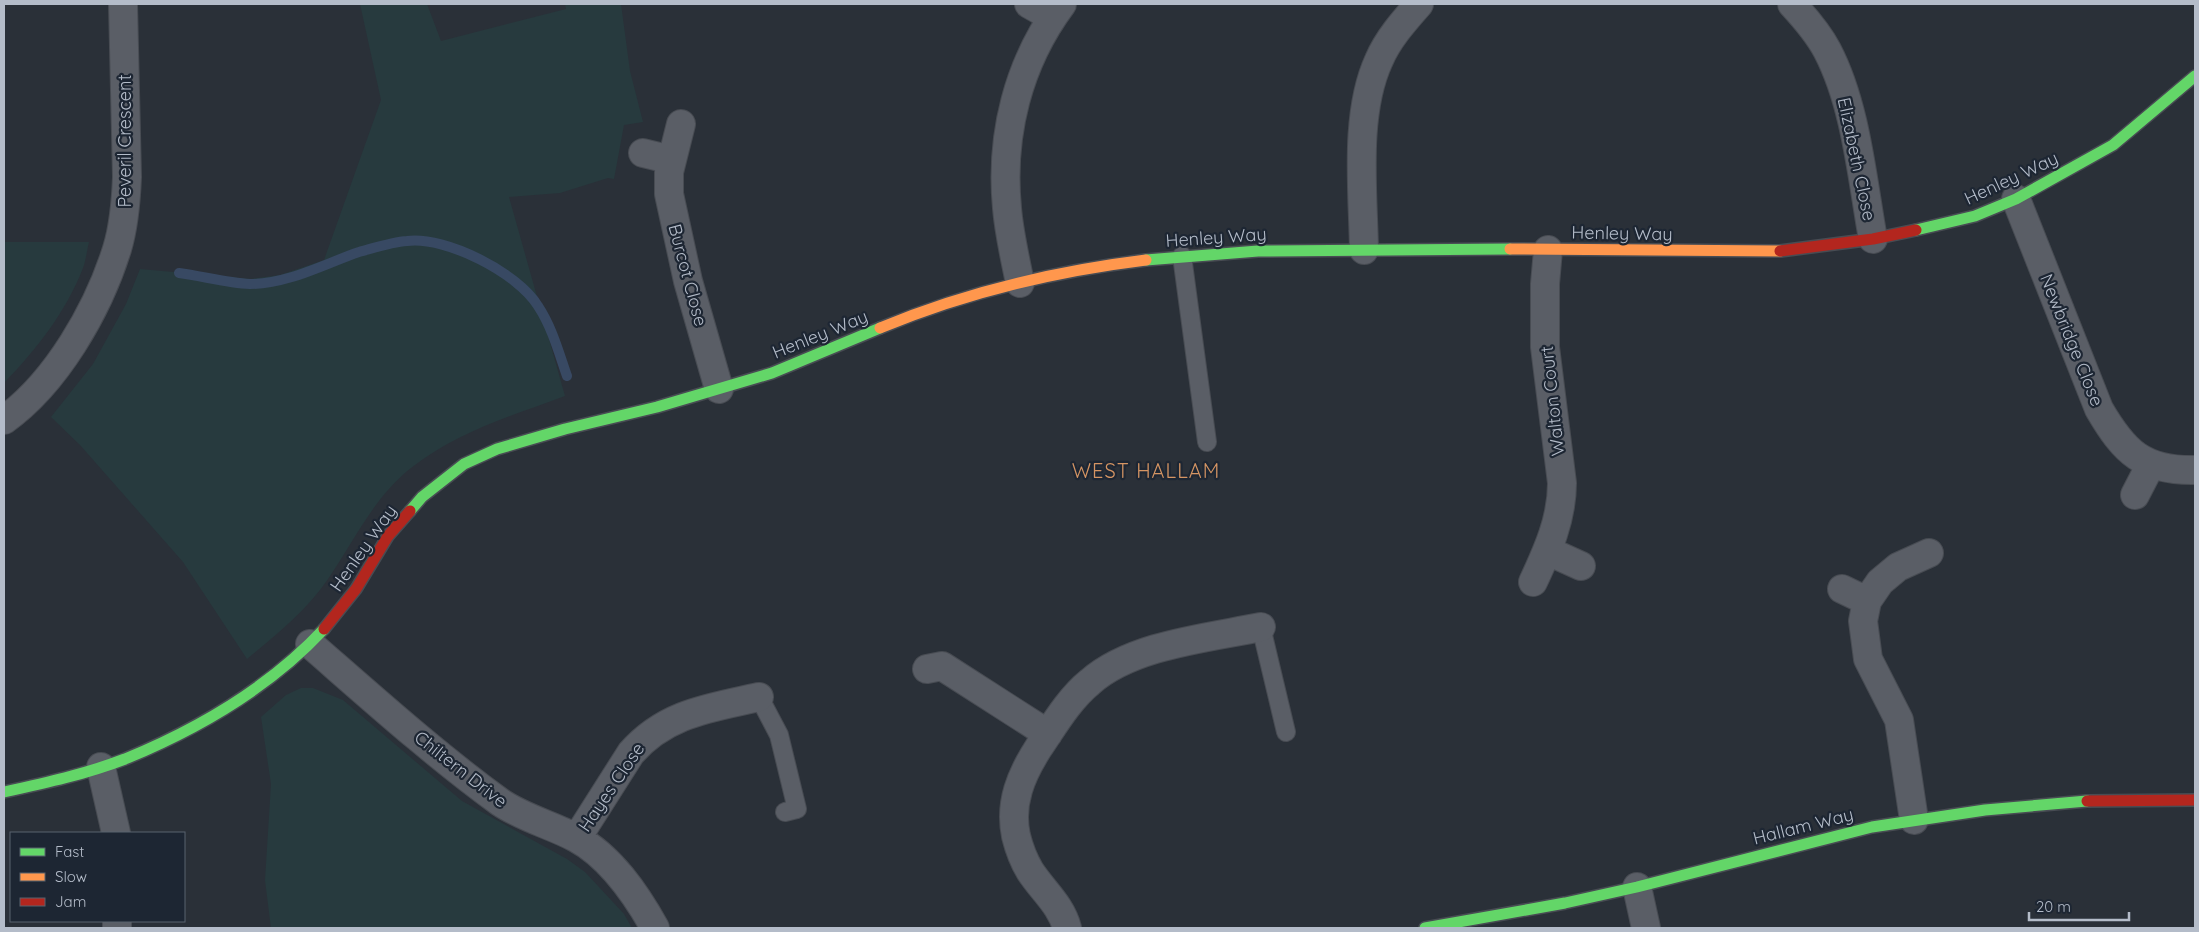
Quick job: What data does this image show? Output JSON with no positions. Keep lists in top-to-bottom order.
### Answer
{
  "streets": {
    "street": [
      "Peveril Crescent",
      "Elizabeth Close",
      "Henley Way",
      "Burcot Close",
      "Newbridge Close",
      "Walton Court",
      "Chiltern Drive",
      "Hayes Close",
      "Hallam Way"
    ]
  },
  "crossings": [
    ["Elizabeth Close", "Henley Way"],
    ["Henley Way", "Burcot Close"],
    ["Henley Way", "Newbridge Close"],
    ["Henley Way", "Walton Court"],
    ["Henley Way", "Chiltern Drive"],
    ["Chiltern Drive", "Hayes Close"]
  ],
  "districts": ["WEST HALLAM"],
  "legend": ["Fast", "Slow", "Jam"],
  "scale_bar": "20 m"
}
